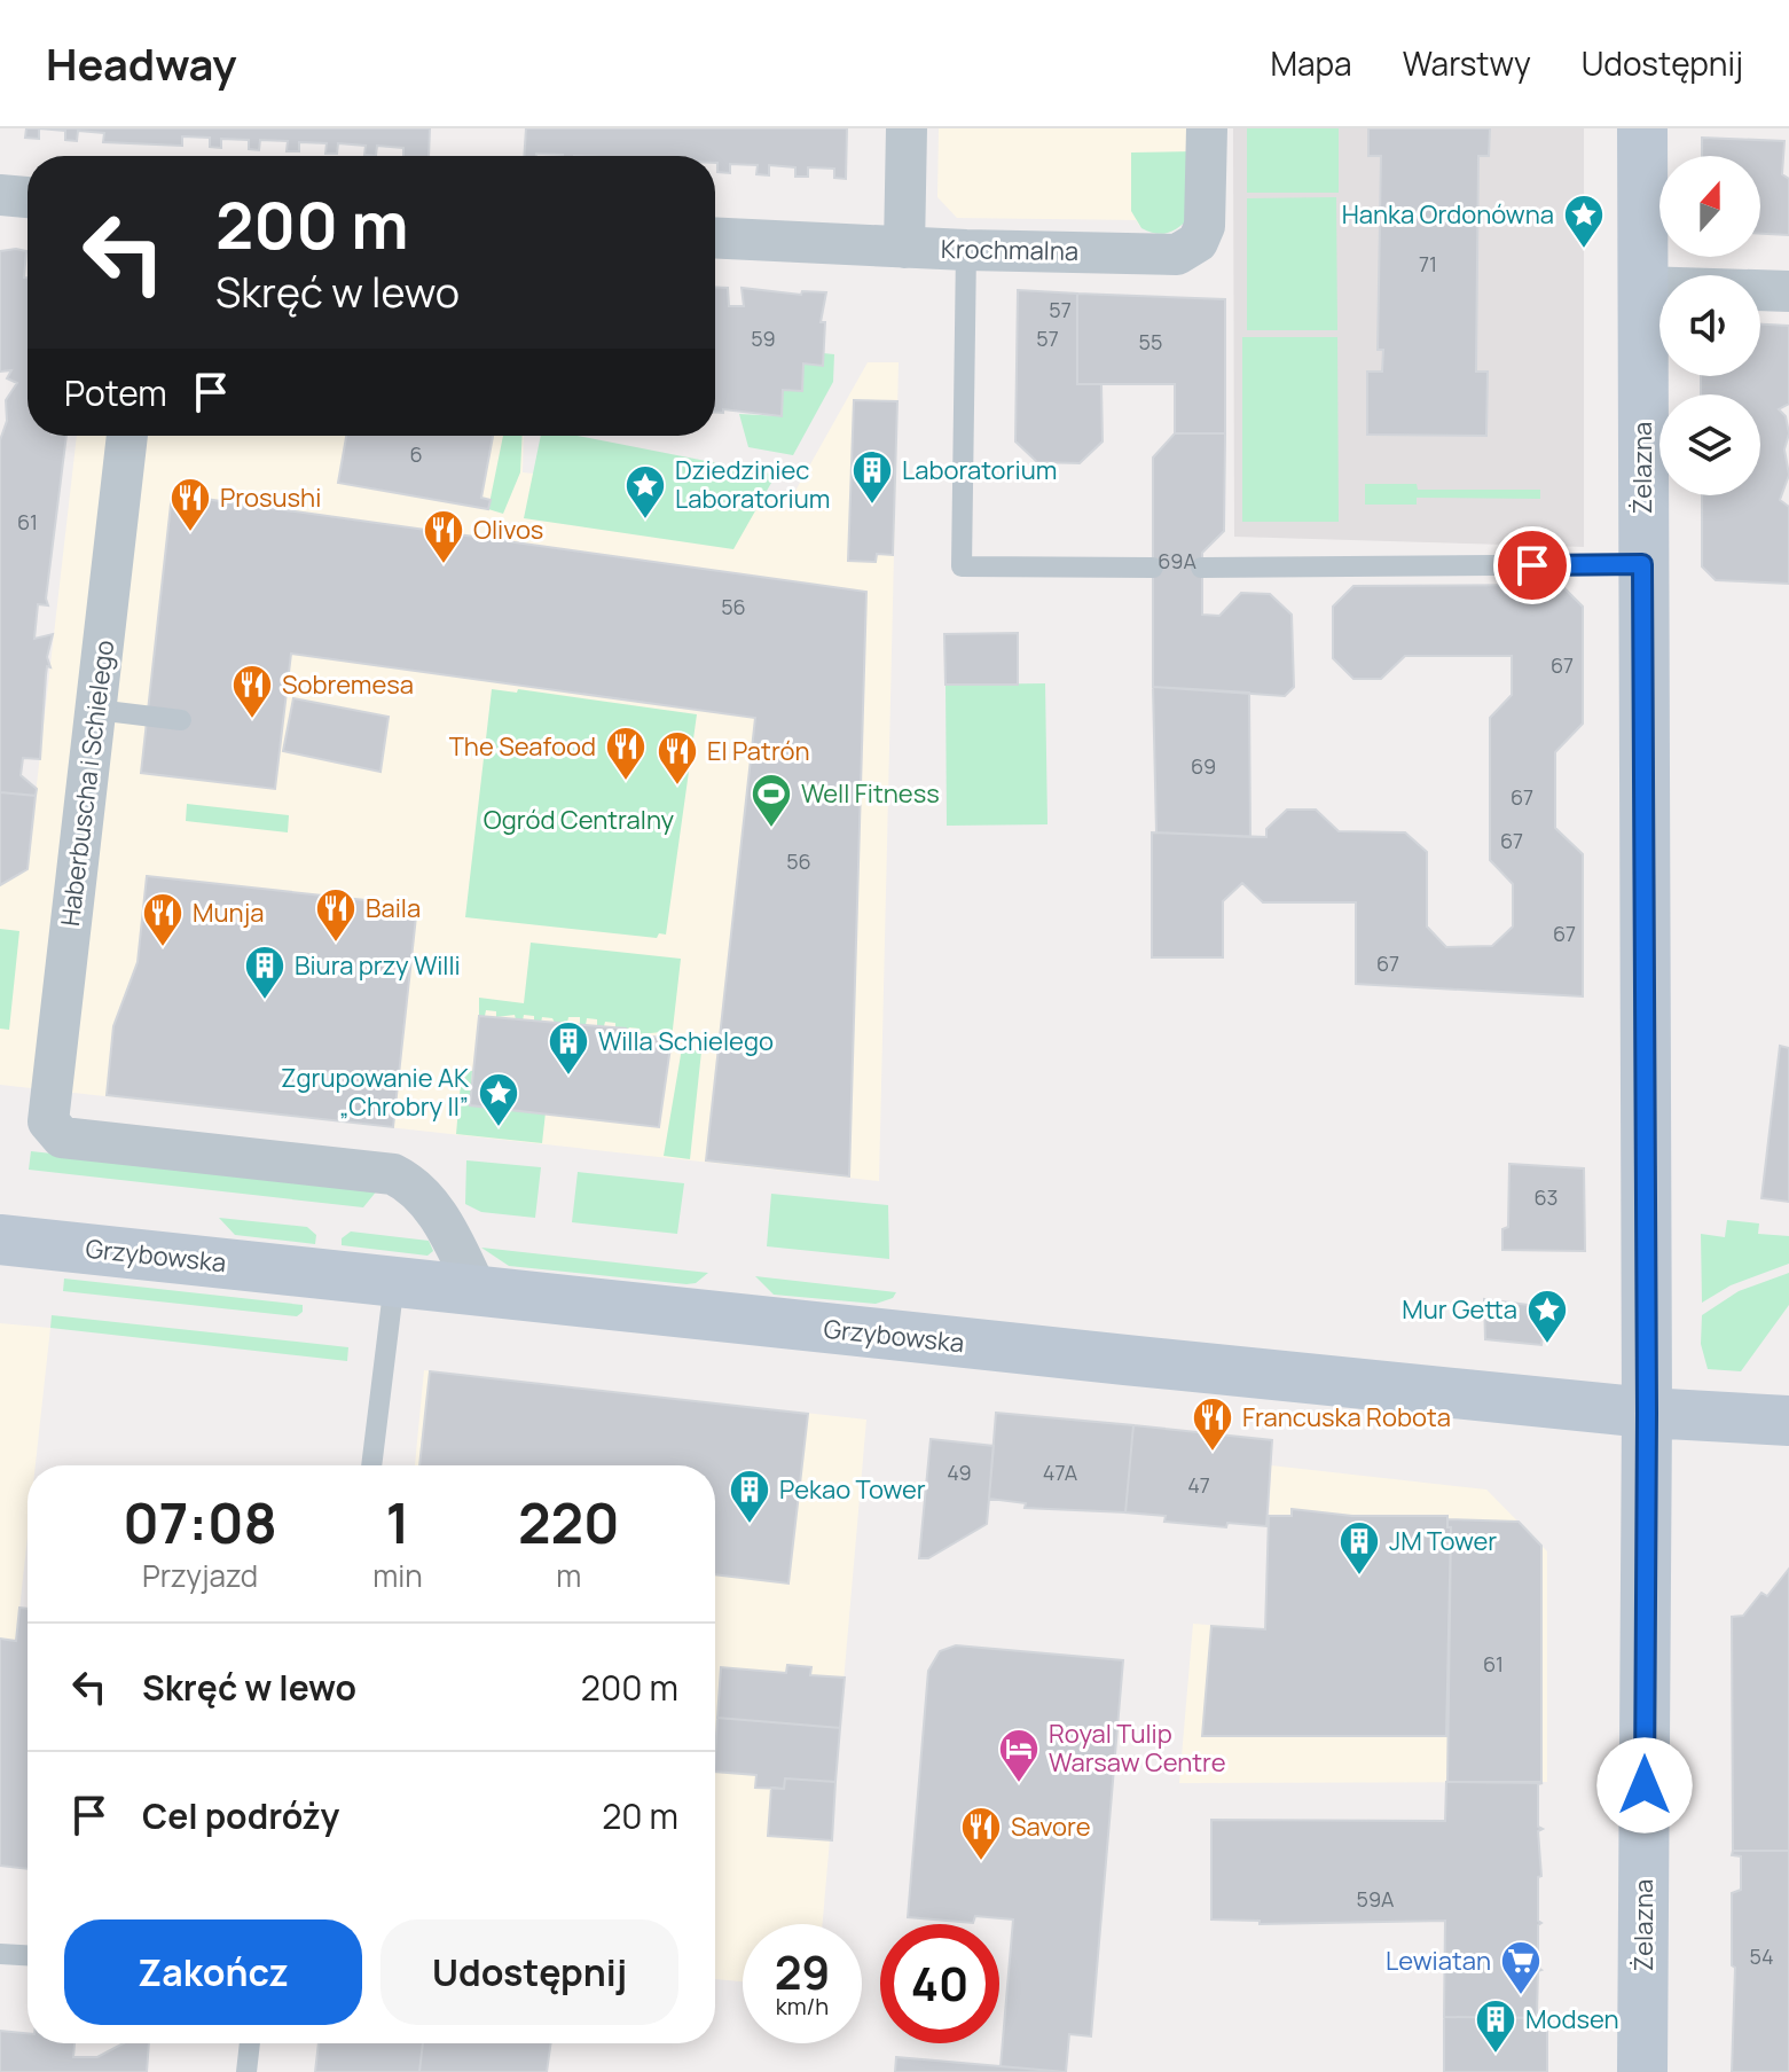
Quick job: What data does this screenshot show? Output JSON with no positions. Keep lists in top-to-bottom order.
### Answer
{
  "streets": {
    "street": [
      "Krochmalna",
      "Żelazna",
      "Haberbuscha i Schielego",
      "Grzybowska"
    ]
  },
  "crossings": [
    ["Żelazna", "Grzybowska"],
    ["Haberbuscha i Schielego", "Grzybowska"]
  ],
  "parks": ["Ogród Centralny"],
  "places": {
    "place": [
      "Hanka Ordonówna",
      "Dziedziniec Laboratorium",
      "Zgrupowanie AK „Chrobry II”",
      "Mur Getta"
    ],
    "building": [
      "Laboratorium",
      "Biura przy Willi",
      "Willa Schielego",
      "Pekao Tower",
      "JM Tower",
      "Modsen"
    ],
    "restaurant": [
      "Prosushi",
      "Olivos",
      "Sobremesa",
      "The Seafood",
      "El Patrón",
      "Baila",
      "Munja",
      "Francuska Robota",
      "Savore"
    ],
    "sports": ["Well Fitness"],
    "hotel": ["Royal Tulip Warsaw Centre"],
    "supermarket": ["Lewiatan"]
  },
  "house_numbers": [
    "71",
    "57",
    "59",
    "57",
    "55",
    "6",
    "61",
    "69A",
    "56",
    "67",
    "69",
    "67",
    "67",
    "56",
    "67",
    "67",
    "63",
    "49",
    "47A",
    "47",
    "61",
    "59A",
    "54"
  ],
  "north": "top",
  "page": {
    "header": "Headway",
    "nav": ["Mapa", "Warstwy", "Udostępnij"],
    "turn": ["200 m", "Skręć w lewo"],
    "then": "Potem",
    "eta": [
      "07:08",
      "Przyjazd",
      "1",
      "min",
      "220",
      "m"
    ],
    "list": [
      {
        "name": "Skręć w lewo",
        "value": "200 m"
      },
      {
        "name": "Cel podróży",
        "value": "20 m"
      }
    ],
    "buttons": ["Zakończ", "Udostępnij"],
    "speed": "29 km/h",
    "limit": "40"
  }
}
